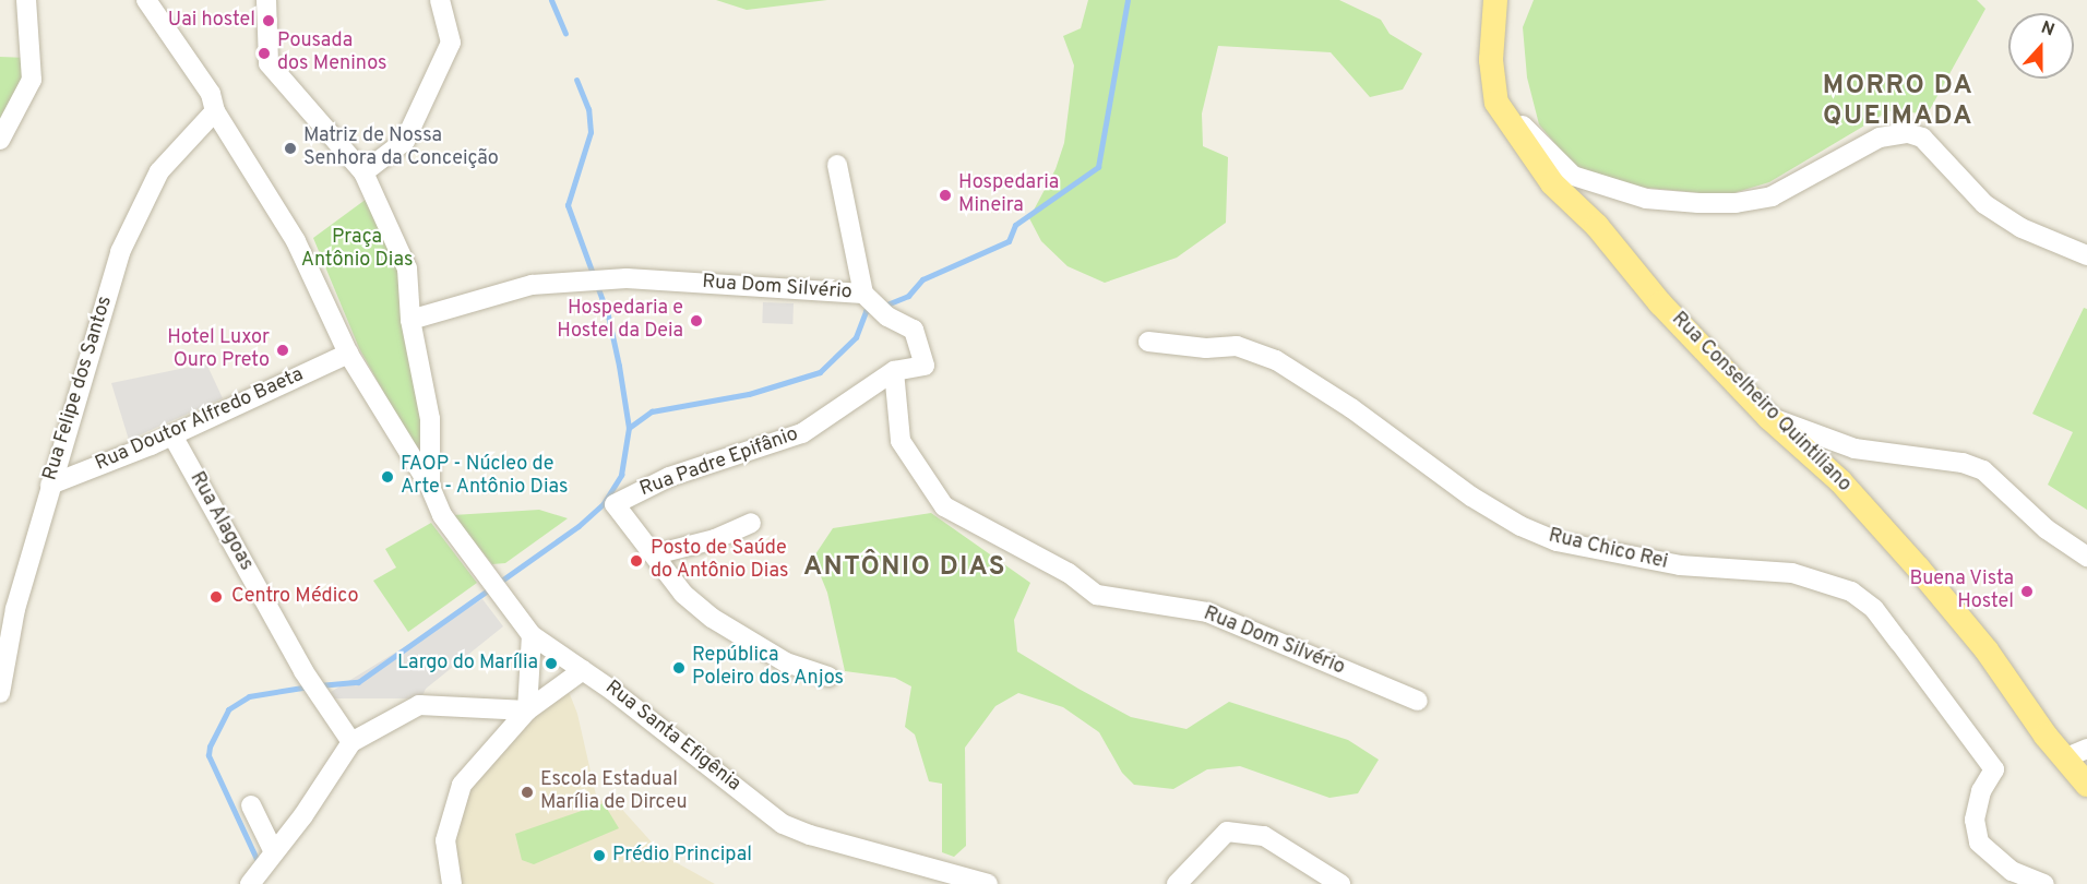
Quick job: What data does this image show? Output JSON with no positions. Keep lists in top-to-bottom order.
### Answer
{
  "streets": {
    "main road": ["Rua Conselheiro Quintiliano"],
    "street": [
      "Rua Dom Silvério",
      "Rua Felipe dos Santos",
      "Rua Doutor Alfredo Baeta",
      "Rua Padre Epifânio",
      "Rua Alagoas",
      "Rua Chico Rei",
      "Rua Santa Efigênia"
    ]
  },
  "crossings": [
    ["Rua Dom Silvério", "Rua Padre Epifânio"],
    ["Rua Felipe dos Santos", "Rua Doutor Alfredo Baeta"],
    ["Rua Doutor Alfredo Baeta", "Rua Alagoas"]
  ],
  "districts": ["MORRO DA QUEIMADA", "ANTÔNIO DIAS"],
  "parks": ["Praça Antônio Dias"],
  "places": [
    "Uai hostel",
    "Pousada dos Meninos",
    "Matriz de Nossa Senhora da Conceição",
    "Hospedaria Mineira",
    "Hospedaria e Hostel da Deia",
    "Hotel Luxor Ouro Preto",
    "FAOP - Núcleo de Arte - Antônio Dias",
    "Posto de Saúde do Antônio Dias",
    "Buena Vista Hostel",
    "Centro Médico",
    "Largo do Marília",
    "República Poleiro dos Anjos",
    "Escola Estadual Marília de Dirceu",
    "Prédio Principal"
  ],
  "north": "top"
}
